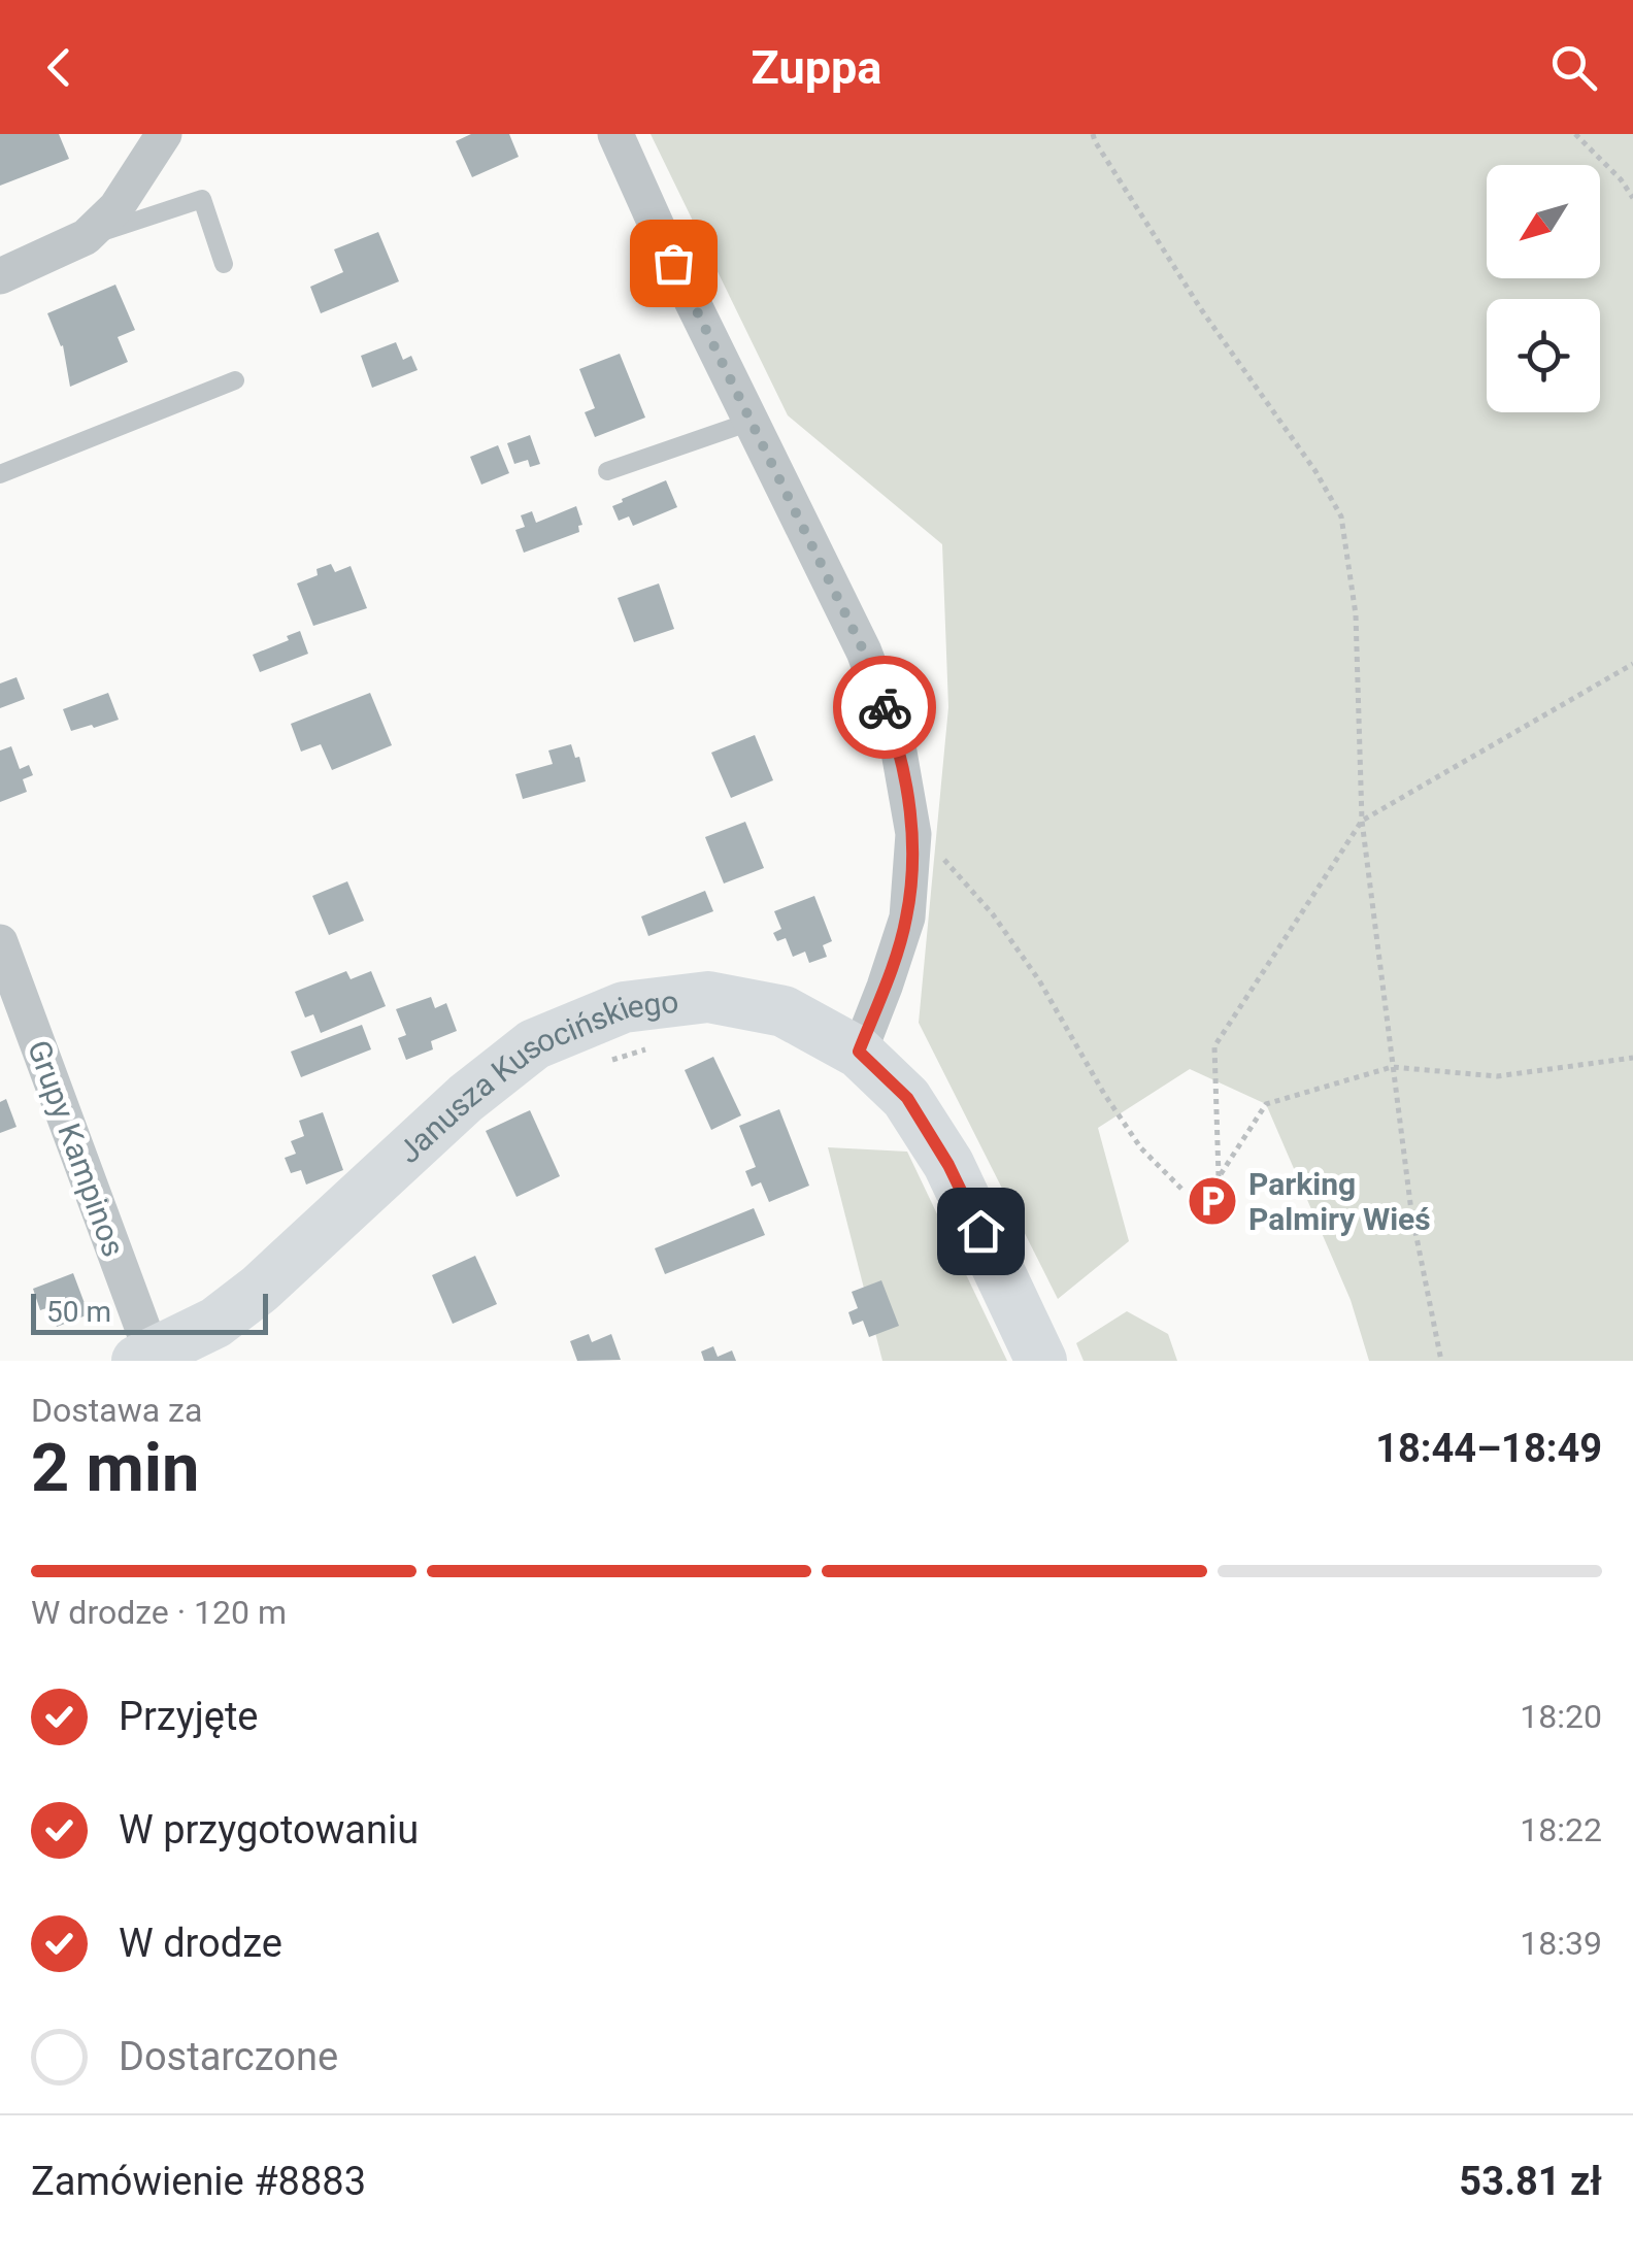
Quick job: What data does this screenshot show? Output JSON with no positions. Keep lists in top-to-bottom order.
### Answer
{
  "streets": {
    "street": ["Janusza Kusocińskiego", "Grupy Kampinos"]
  },
  "crossings": [
    ["Janusza Kusocińskiego", "Grupy Kampinos"]
  ],
  "places": {
    "parking": ["Parking Palmiry Wieś"]
  },
  "scale_bar": "50 m",
  "north": "bottom left",
  "page": {
    "header": "Zuppa",
    "scale": "50 m",
    "heading": ["2 min", "Dostawa za", "18:44–18:49"],
    "panel": ["Zamówienie #8883", "53.81 zł"],
    "bar": "W drodze · 120 m",
    "list": [
      ["Przyjęte", "18:20"],
      ["W przygotowaniu", "18:22"],
      ["W drodze", "18:39"],
      "Dostarczone"
    ]
  }
}
